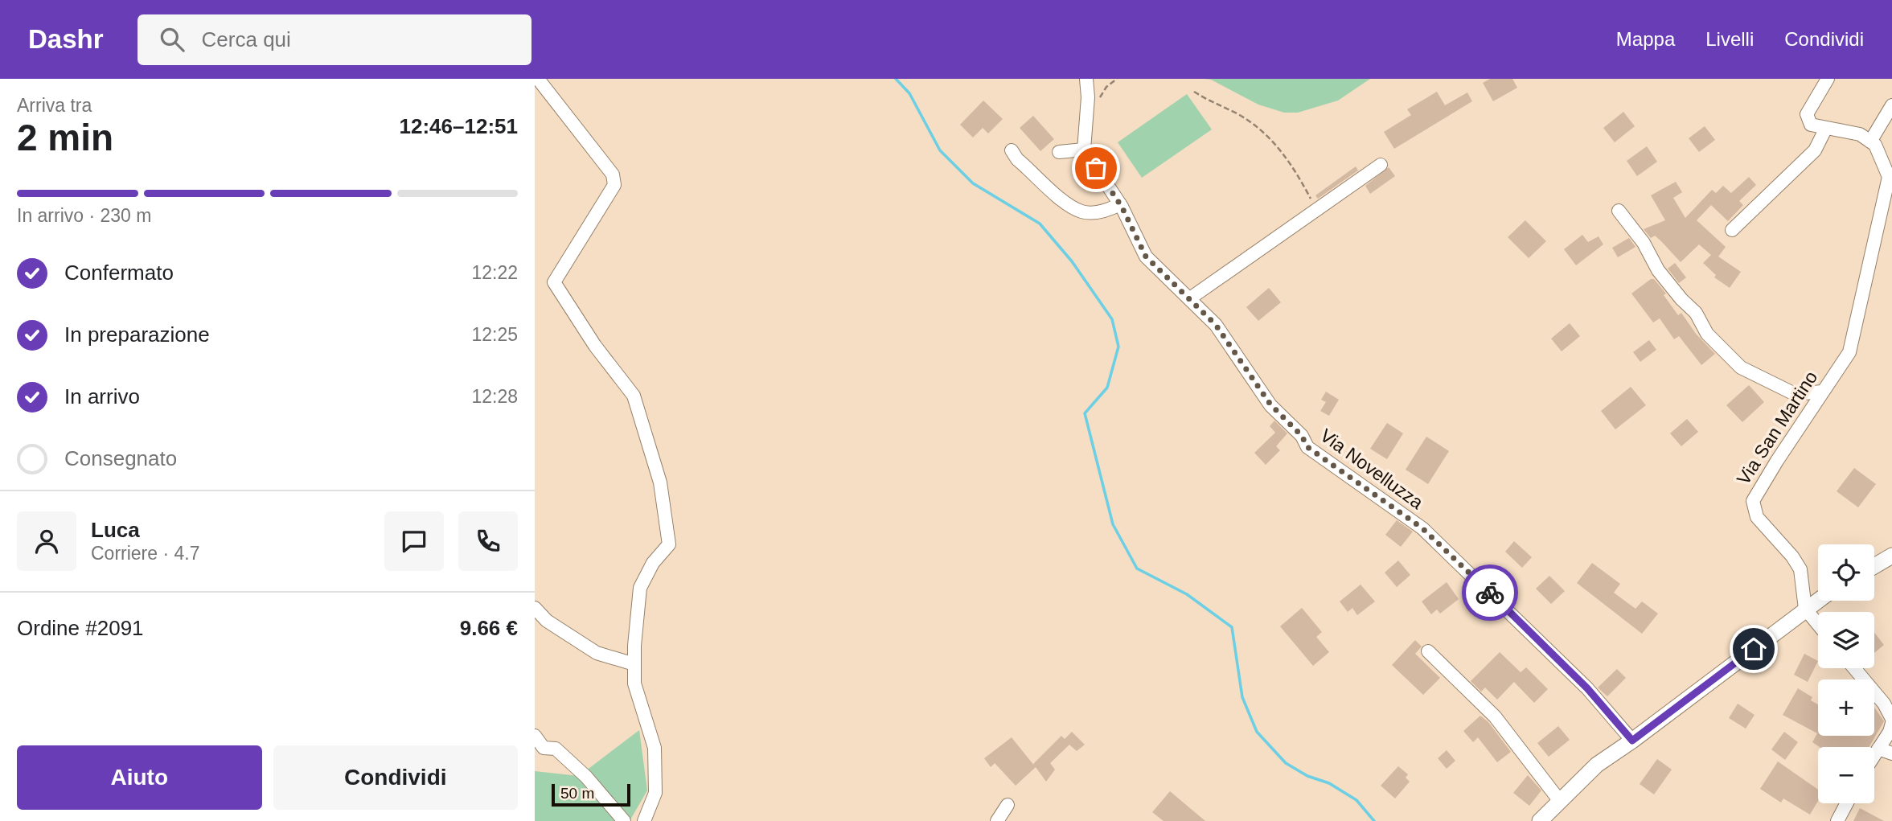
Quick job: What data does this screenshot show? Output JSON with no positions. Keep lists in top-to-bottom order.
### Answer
{
  "streets": {
    "street": ["Via San Martino", "Via Novelluzza"]
  },
  "scale_bar": "50 m",
  "page": {
    "header": "Dashr",
    "search": "Cerca qui",
    "nav": ["Mappa", "Livelli", "Condividi"],
    "heading": ["2 min", "Arriva tra", "12:46–12:51"],
    "panel": [
      "Luca",
      "Corriere · 4.7",
      "Ordine #2091",
      "9.66 €"
    ],
    "bar": "In arrivo · 230 m",
    "list": [
      ["Confermato", "12:22"],
      ["In preparazione", "12:25"],
      ["In arrivo", "12:28"],
      "Consegnato"
    ],
    "map_buttons": ["+", "−"],
    "buttons": ["Aiuto", "Condividi"],
    "scale": "50 m"
  }
}
